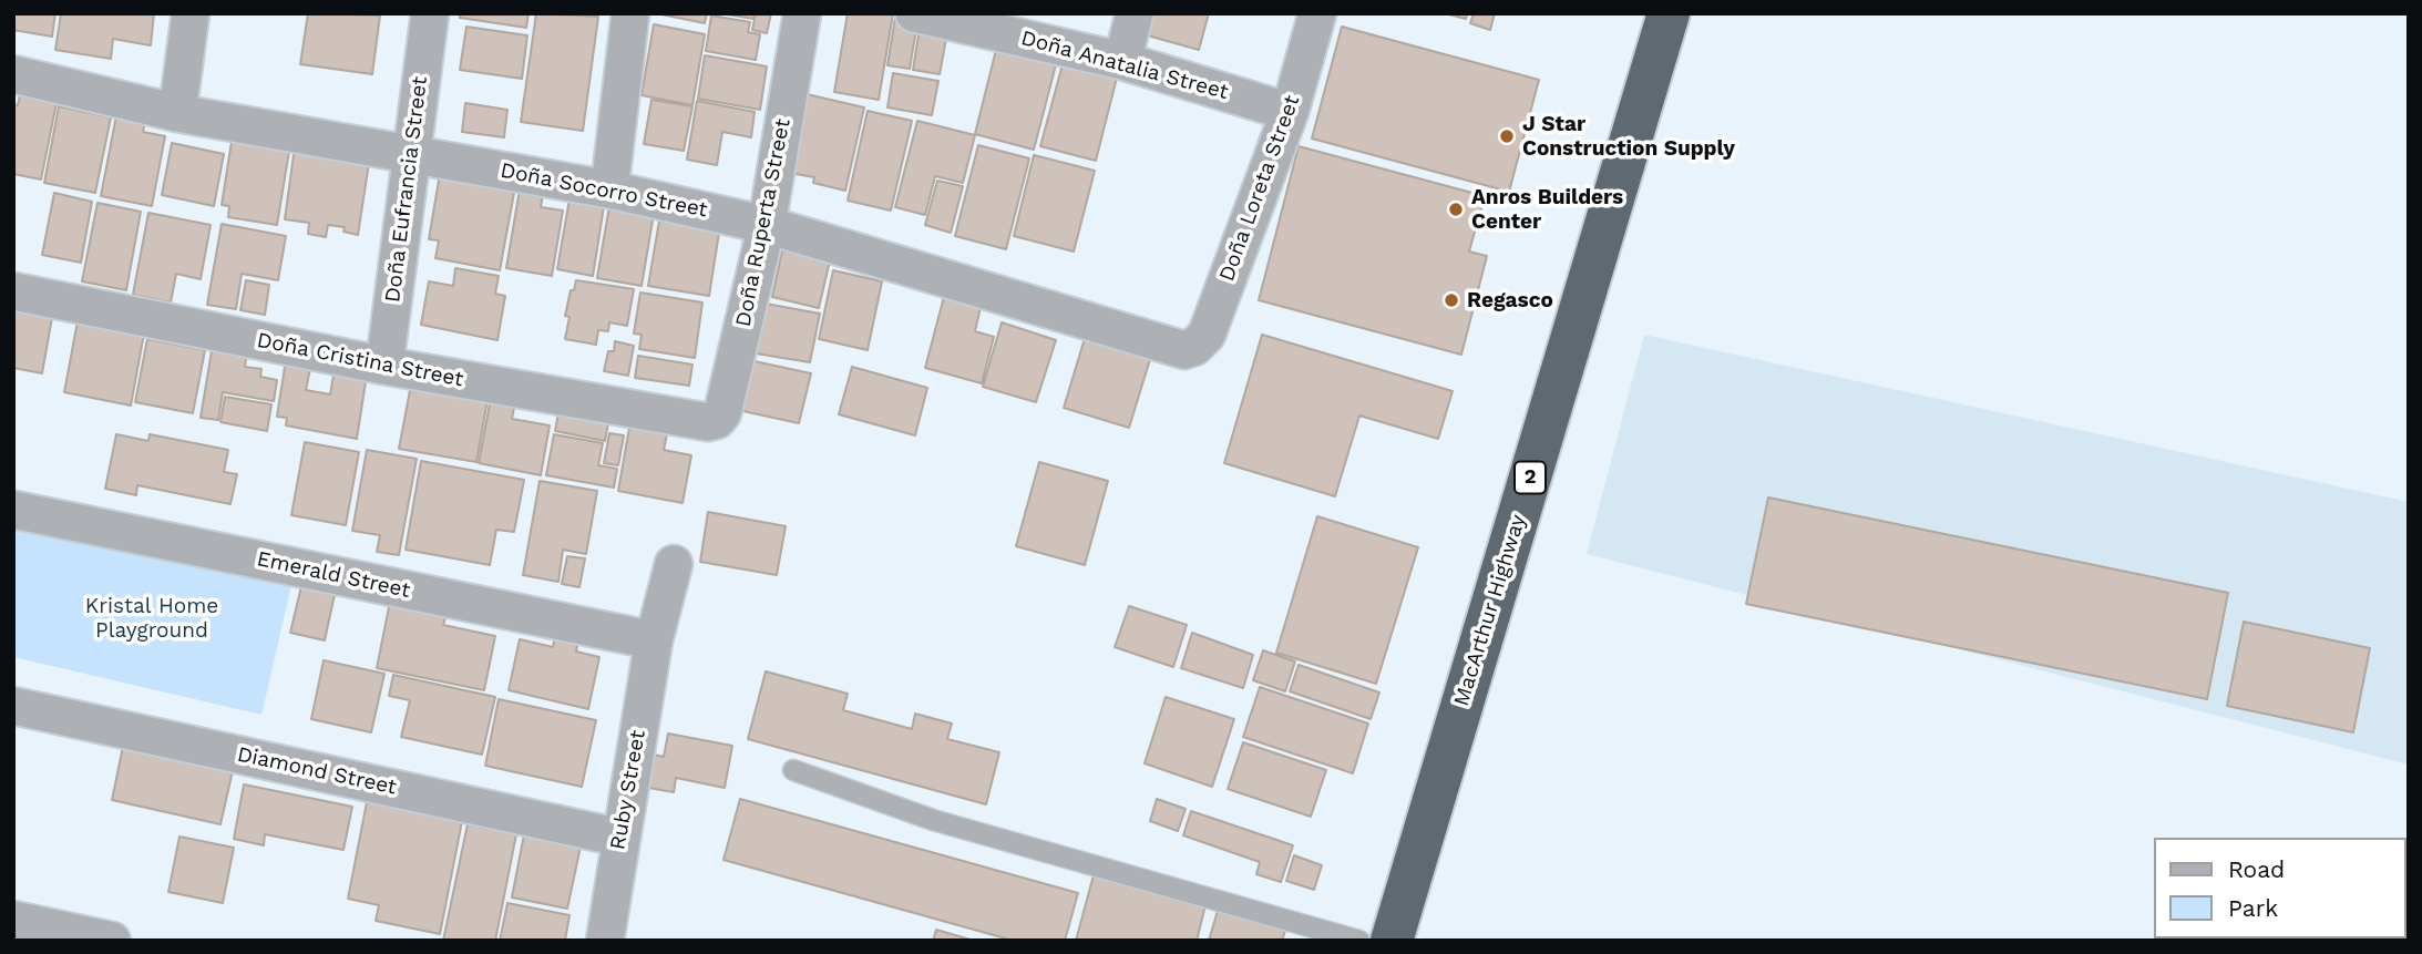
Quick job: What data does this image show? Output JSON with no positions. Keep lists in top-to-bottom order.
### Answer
{
  "streets": {
    "highway": ["2", "MacArthur Highway"],
    "street": [
      "Doña Anatalia Street",
      "Doña Loreta Street",
      "Doña Eufrancia Street",
      "Doña Socorro Street",
      "Doña Ruperta Street",
      "Doña Cristina Street",
      "Emerald Street",
      "Diamond Street",
      "Ruby Street"
    ]
  },
  "crossings": [
    ["Doña Anatalia Street", "Doña Loreta Street"],
    ["Doña Loreta Street", "Doña Socorro Street"],
    ["Doña Eufrancia Street", "Doña Socorro Street"],
    ["Doña Eufrancia Street", "Doña Cristina Street"],
    ["Doña Socorro Street", "Doña Ruperta Street"],
    ["Doña Ruperta Street", "Doña Cristina Street"],
    ["Emerald Street", "Ruby Street"],
    ["Diamond Street", "Ruby Street"]
  ],
  "parks": ["Kristal Home Playground"],
  "places": ["J Star Construction Supply", "Anros Builders Center", "Regasco"],
  "legend": ["Road", "Park"]
}
